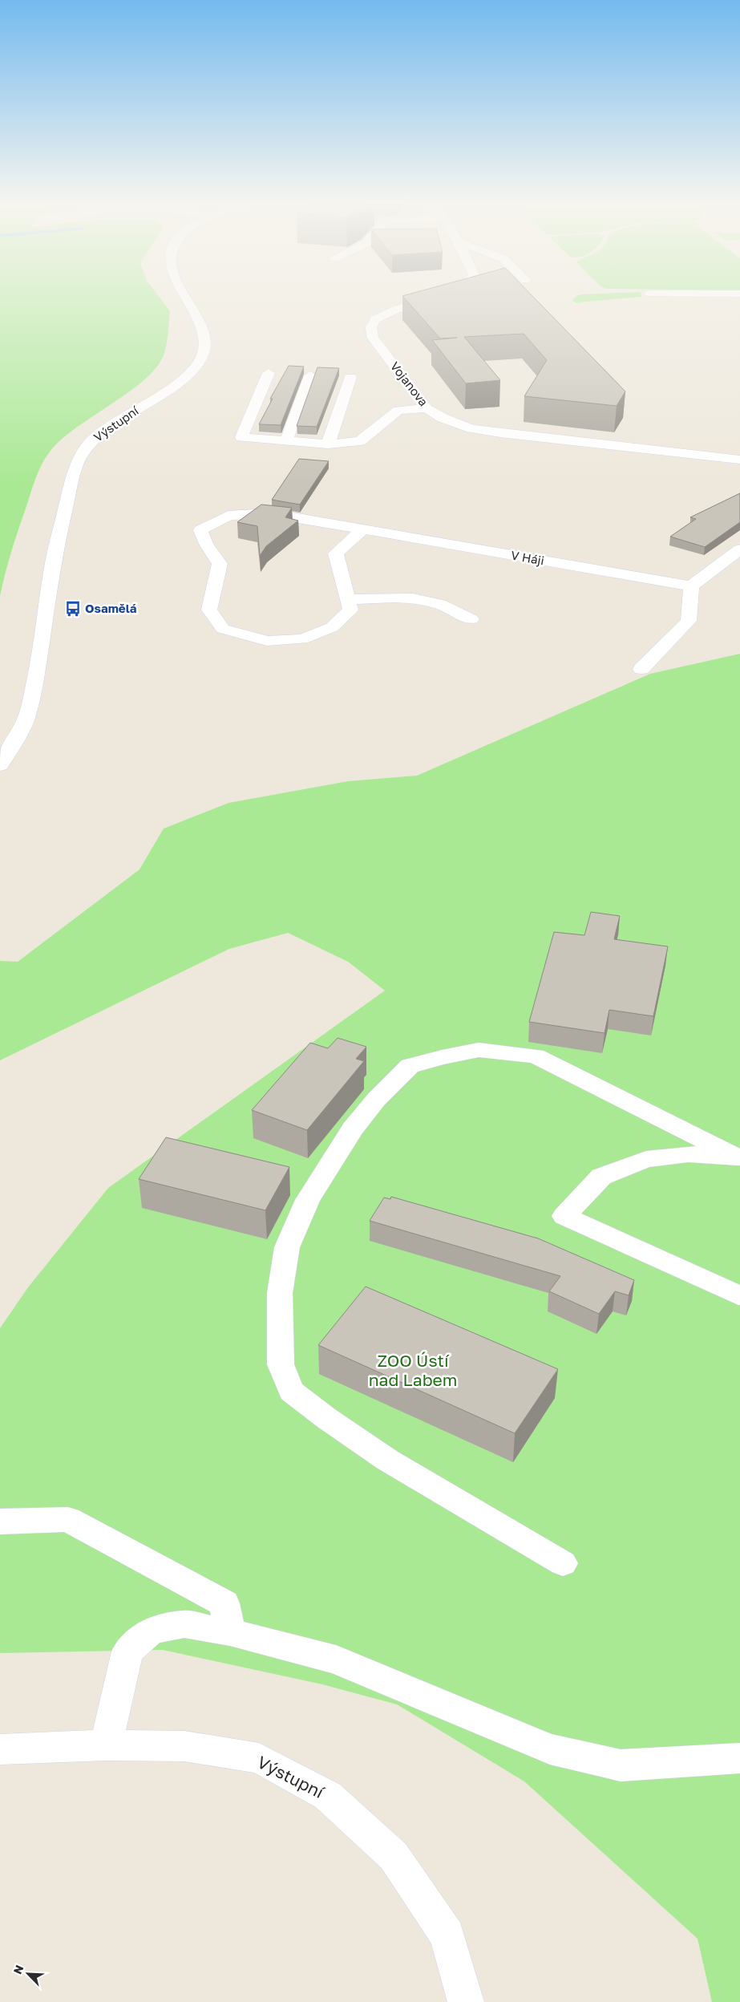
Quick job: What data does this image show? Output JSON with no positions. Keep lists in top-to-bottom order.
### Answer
{
  "streets": {
    "street": ["Vojanova", "Výstupní", "V Háji"]
  },
  "parks": ["ZOO Ústí nad Labem"],
  "places": {
    "bus stop": ["Osamělá"]
  },
  "north": "top left"
}
